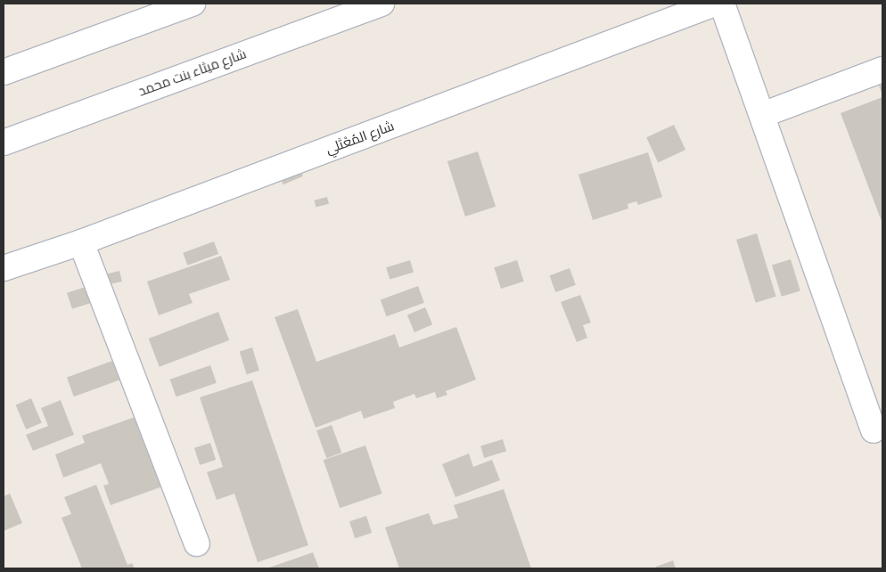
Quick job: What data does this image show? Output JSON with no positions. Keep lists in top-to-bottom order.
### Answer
{
  "streets": {
    "street": ["شارع ميثاء بنت محمد", "شارع المُعْتَلي"]
  }
}
